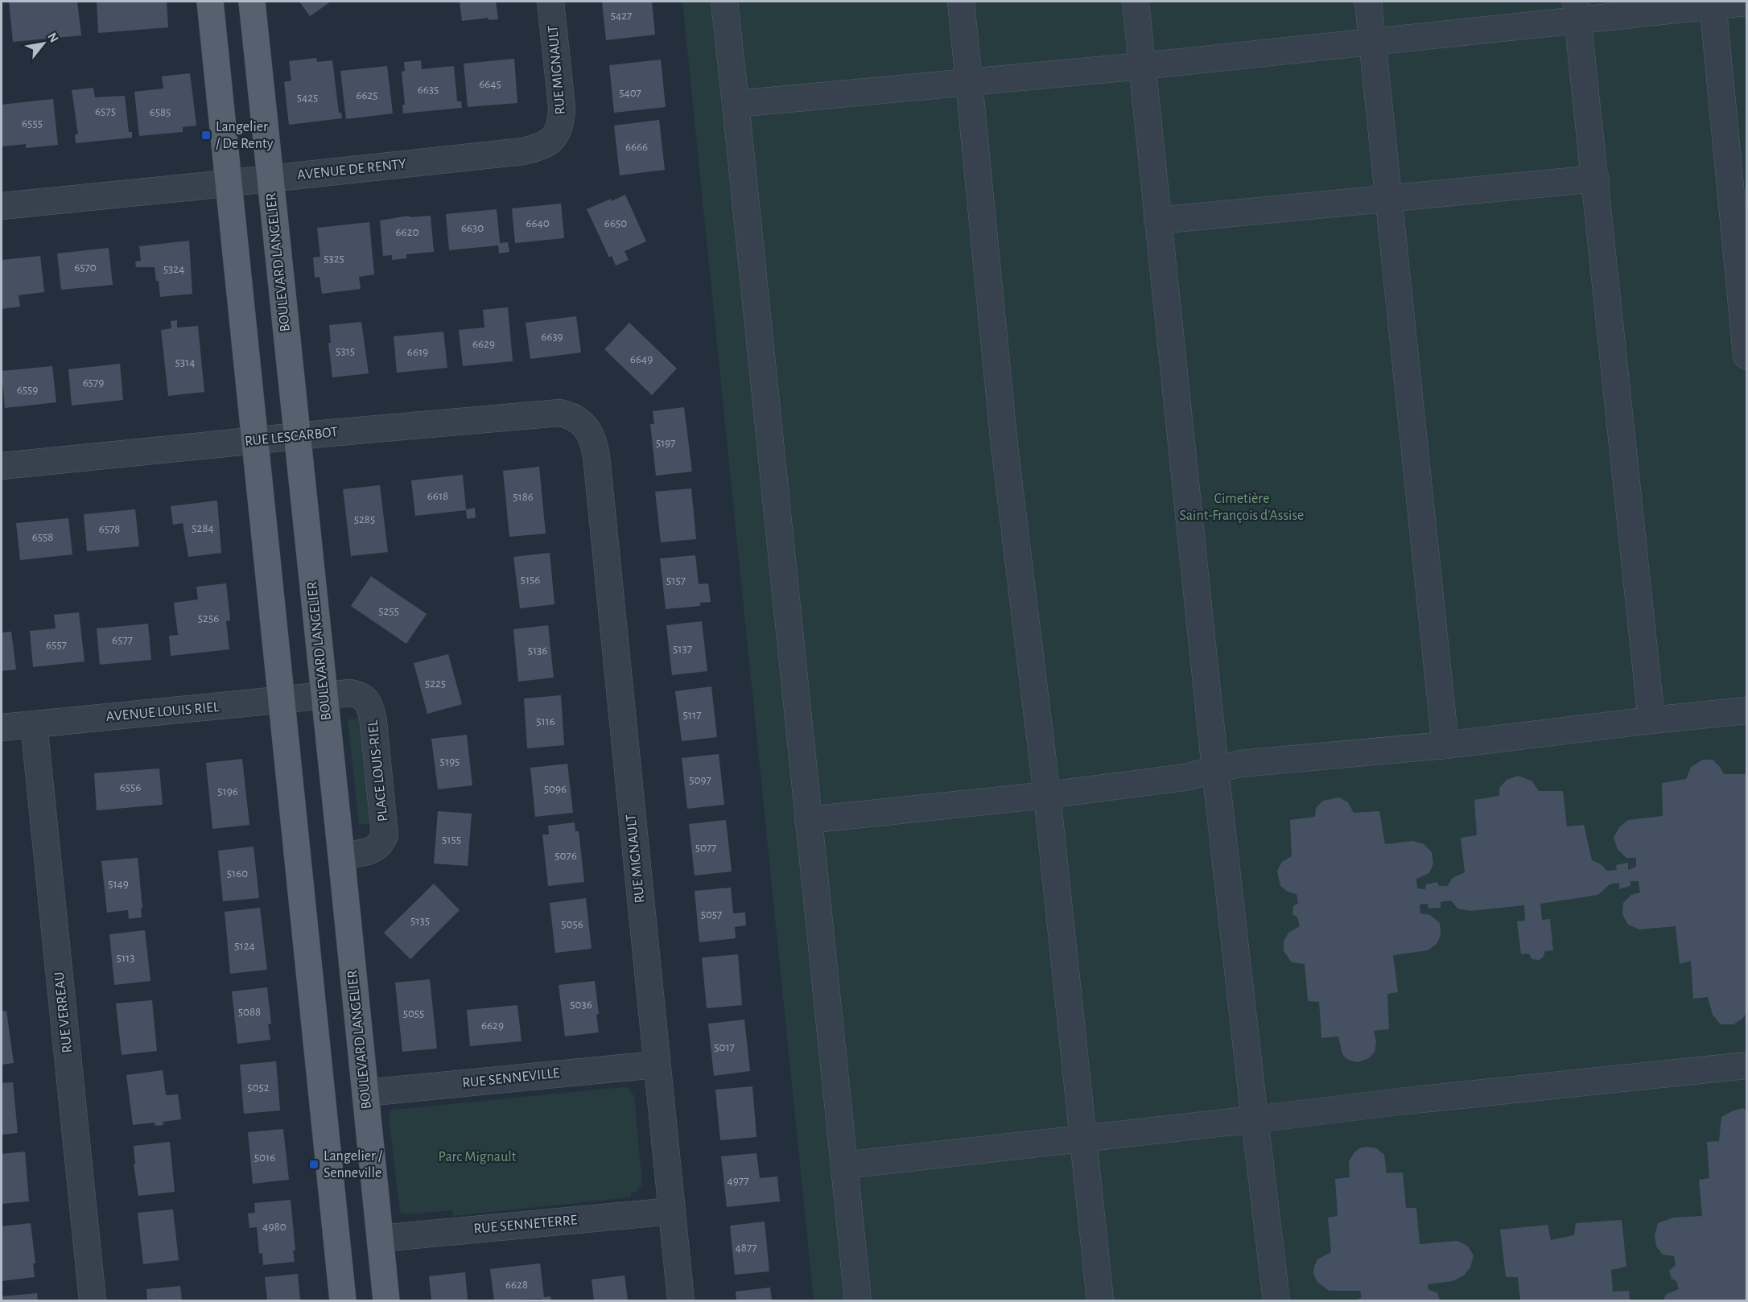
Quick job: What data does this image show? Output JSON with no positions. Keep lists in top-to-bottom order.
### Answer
{
  "streets": {
    "main road": ["BOULEVARD LANGELIER"],
    "street": [
      "RUE MIGNAULT",
      "AVENUE DE RENTY",
      "RUE LESCARBOT",
      "AVENUE LOUIS RIEL",
      "PLACE LOUIS-RIEL",
      "RUE VERREAU",
      "RUE SENNEVILLE",
      "RUE SENNETERRE"
    ]
  },
  "crossings": [
    ["RUE MIGNAULT", "AVENUE DE RENTY"],
    ["RUE MIGNAULT", "RUE LESCARBOT"],
    ["RUE MIGNAULT", "RUE SENNEVILLE"],
    ["RUE MIGNAULT", "RUE SENNETERRE"],
    ["AVENUE DE RENTY", "BOULEVARD LANGELIER"],
    ["BOULEVARD LANGELIER", "RUE LESCARBOT"],
    ["BOULEVARD LANGELIER", "AVENUE LOUIS RIEL"],
    ["BOULEVARD LANGELIER", "PLACE LOUIS-RIEL"],
    ["BOULEVARD LANGELIER", "RUE SENNEVILLE"],
    ["BOULEVARD LANGELIER", "RUE SENNETERRE"],
    ["AVENUE LOUIS RIEL", "PLACE LOUIS-RIEL"],
    ["AVENUE LOUIS RIEL", "RUE VERREAU"]
  ],
  "parks": ["Cimetière Saint-François d'Assise", "Parc Mignault"],
  "places": {
    "transit": ["Langelier / De Renty", "Langelier / Senneville"]
  },
  "house_numbers": [
    "5427",
    "6645",
    "6635",
    "5407",
    "6625",
    "5425",
    "6575",
    "6585",
    "6555",
    "6666",
    "6640",
    "6650",
    "6630",
    "6620",
    "5325",
    "6570",
    "5324",
    "6639",
    "6629",
    "5315",
    "6619",
    "6649",
    "5314",
    "6579",
    "6559",
    "5197",
    "6618",
    "5186",
    "5285",
    "5284",
    "6578",
    "6558",
    "5156",
    "5157",
    "5255",
    "5256",
    "6577",
    "6557",
    "5137",
    "5136",
    "5225",
    "5117",
    "5116",
    "5195",
    "5097",
    "6556",
    "5096",
    "5196",
    "5155",
    "5077",
    "5076",
    "5160",
    "5149",
    "5057",
    "5135",
    "5056",
    "5124",
    "5113",
    "5036",
    "5088",
    "5055",
    "6629",
    "5017",
    "5052",
    "5016",
    "4977",
    "4980",
    "4877",
    "6628"
  ],
  "north": "top right"
}
